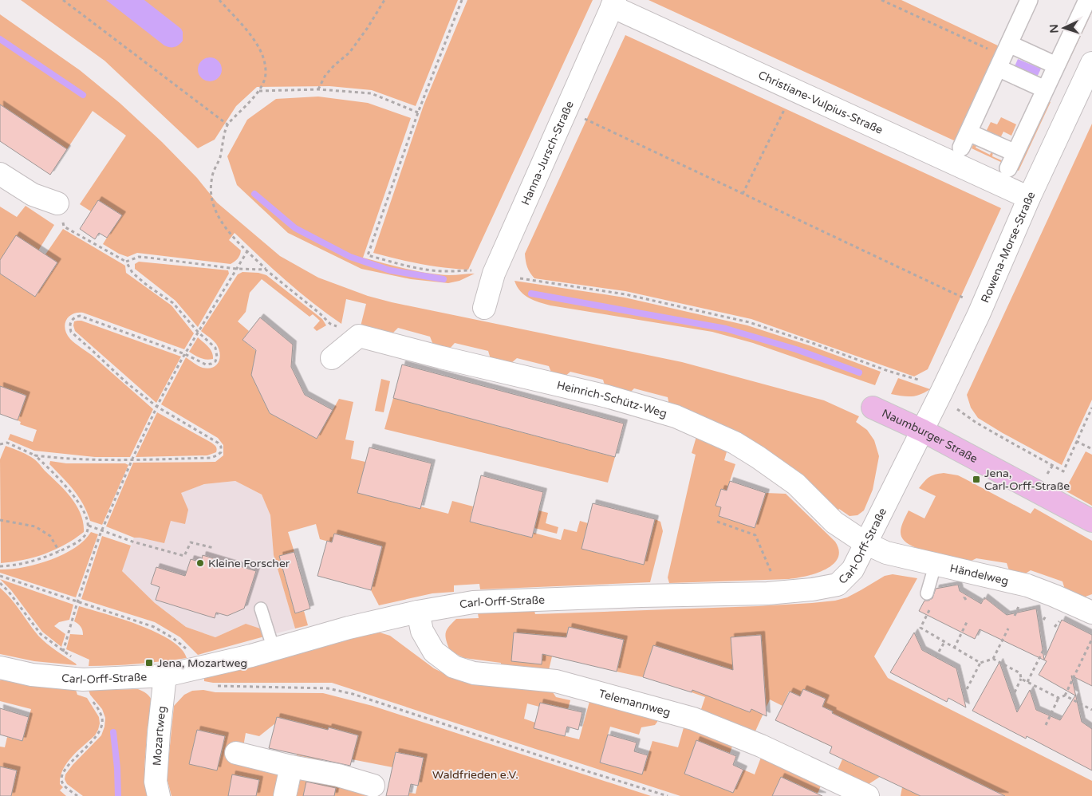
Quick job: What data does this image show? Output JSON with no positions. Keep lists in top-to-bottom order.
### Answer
{
  "streets": {
    "main road": ["Naumburger Straße"],
    "street": [
      "Christiane-Vulpius-Straße",
      "Hanna-Jursch-Straße",
      "Rowena-Morse-Straße",
      "Heinrich-Schütz-Weg",
      "Carl-Orff-Straße",
      "Händelweg",
      "Telemannweg",
      "Mozartweg"
    ]
  },
  "crossings": [
    ["Christiane-Vulpius-Straße", "Hanna-Jursch-Straße"],
    ["Christiane-Vulpius-Straße", "Rowena-Morse-Straße"],
    ["Rowena-Morse-Straße", "Naumburger Straße"],
    ["Rowena-Morse-Straße", "Carl-Orff-Straße"],
    ["Heinrich-Schütz-Weg", "Carl-Orff-Straße"],
    ["Heinrich-Schütz-Weg", "Händelweg"],
    ["Naumburger Straße", "Carl-Orff-Straße"],
    ["Carl-Orff-Straße", "Händelweg"],
    ["Carl-Orff-Straße", "Telemannweg"],
    ["Carl-Orff-Straße", "Mozartweg"]
  ],
  "parks": ["Waldfrieden e.V."],
  "places": {
    "transit": ["Jena, Carl-Orff-Straße", "Jena, Mozartweg"],
    "other": ["Kleine Forscher"]
  },
  "north": "left"
}
